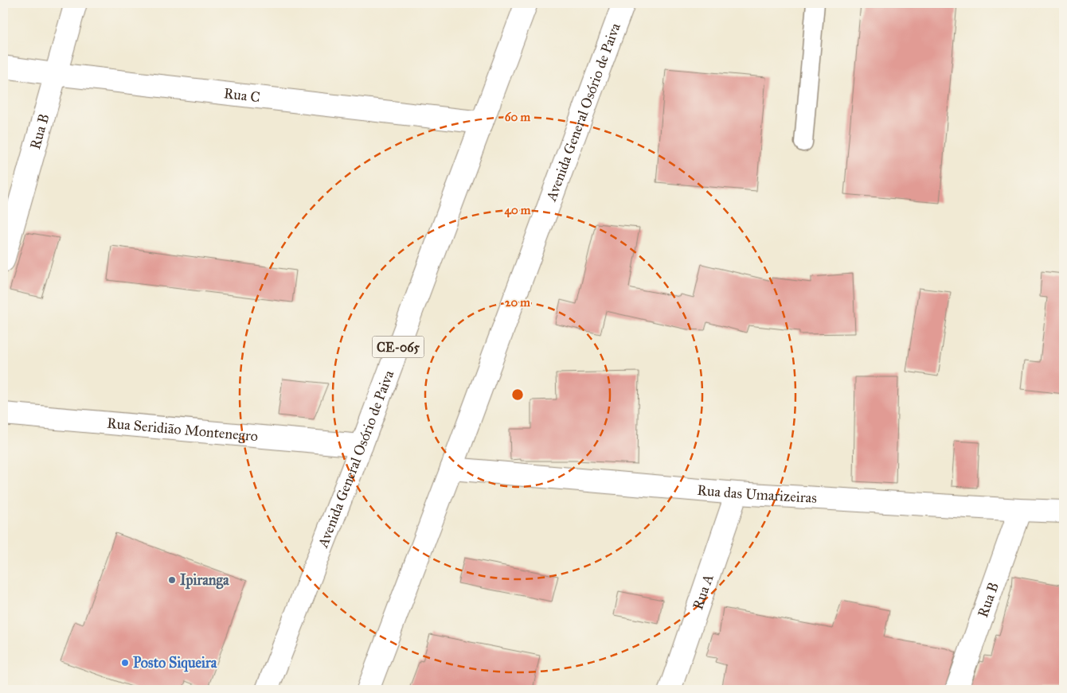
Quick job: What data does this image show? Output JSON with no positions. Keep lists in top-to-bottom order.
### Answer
{
  "streets": {
    "street": [
      "Rua C",
      "Avenida General Osório de Paiva",
      "Rua B",
      "CE-065",
      "Rua Seridião Montenegro",
      "Rua das Umarizeiras",
      "Rua A"
    ]
  },
  "crossings": [
    ["Rua C", "Avenida General Osório de Paiva"],
    ["Rua C", "Rua B"],
    ["Avenida General Osório de Paiva", "Rua Seridião Montenegro"],
    ["Avenida General Osório de Paiva", "Rua das Umarizeiras"],
    ["Rua B", "Rua das Umarizeiras"],
    ["Rua das Umarizeiras", "Rua A"]
  ],
  "places": ["Ipiranga", "Posto Siqueira"],
  "rings": ["60 m", "40 m", "20 m"]
}
